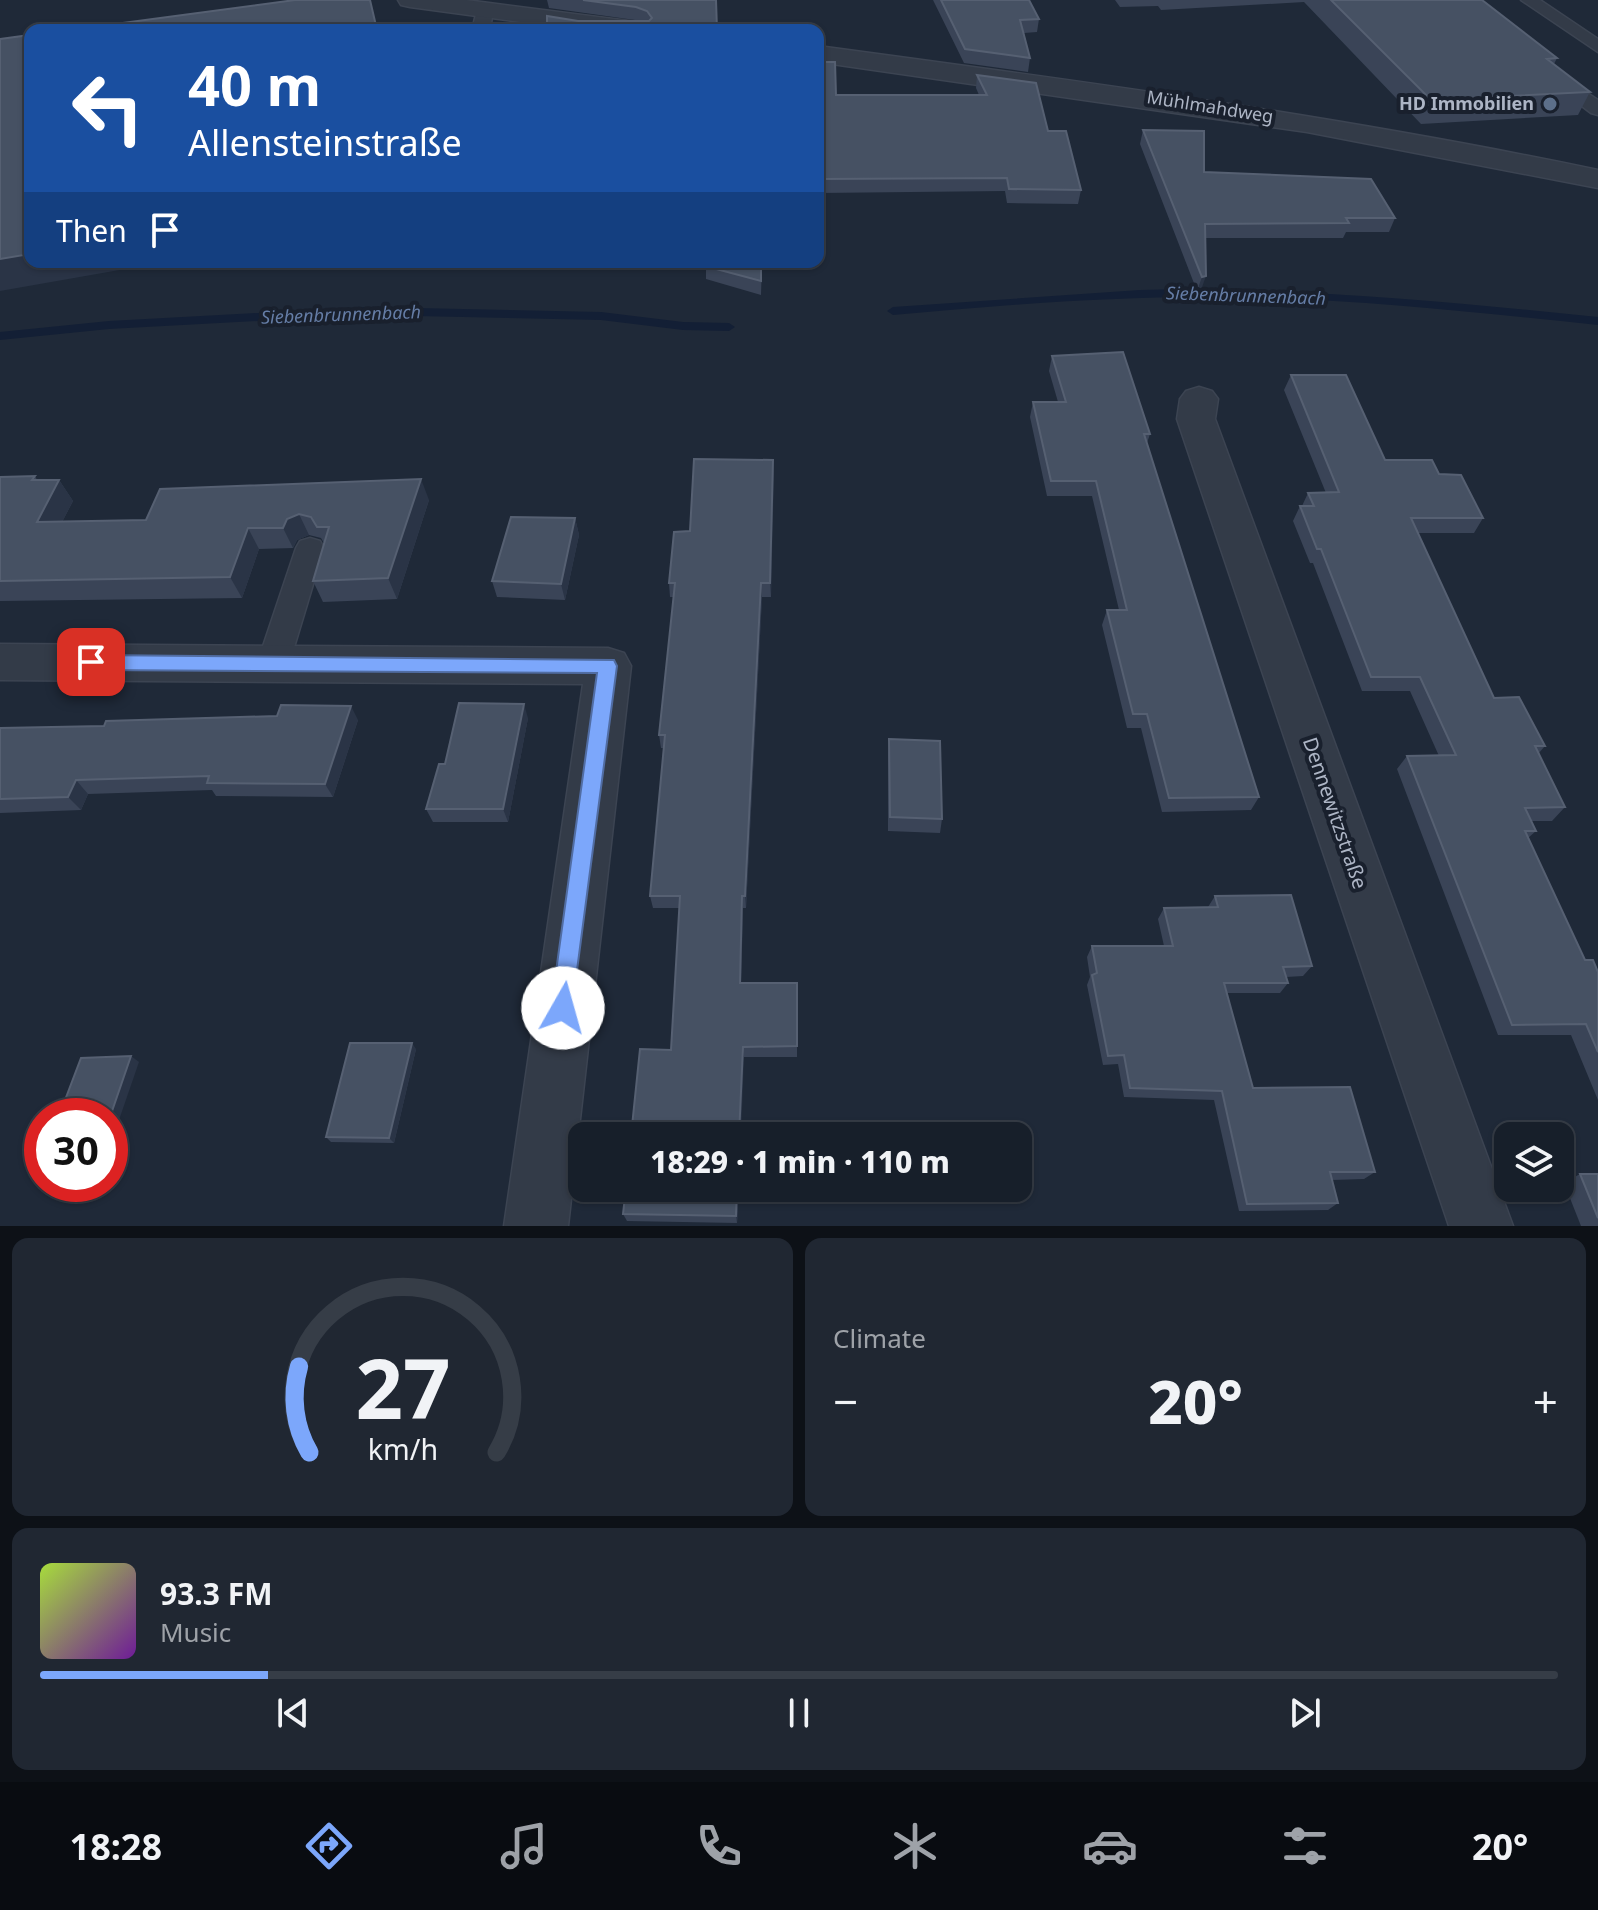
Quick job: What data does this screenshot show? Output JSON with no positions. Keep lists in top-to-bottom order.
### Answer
{
  "streets": {
    "street": ["Mühlmahdweg", "Dennewitzstraße"]
  },
  "water": ["Siebenbrunnenbach"],
  "places": ["HD Immobilien"],
  "page": {
    "turn": ["40 m", "Allensteinstraße"],
    "then": "Then",
    "limit": "30",
    "trip": "18:29 · 1 min · 110 m",
    "tile": "Climate",
    "heat": ["−", "20°", "+"],
    "song": ["93.3 FM", "Music"],
    "tabs": ["18:28", "20°"],
    "gauge": ["27", "km/h"]
  }
}
